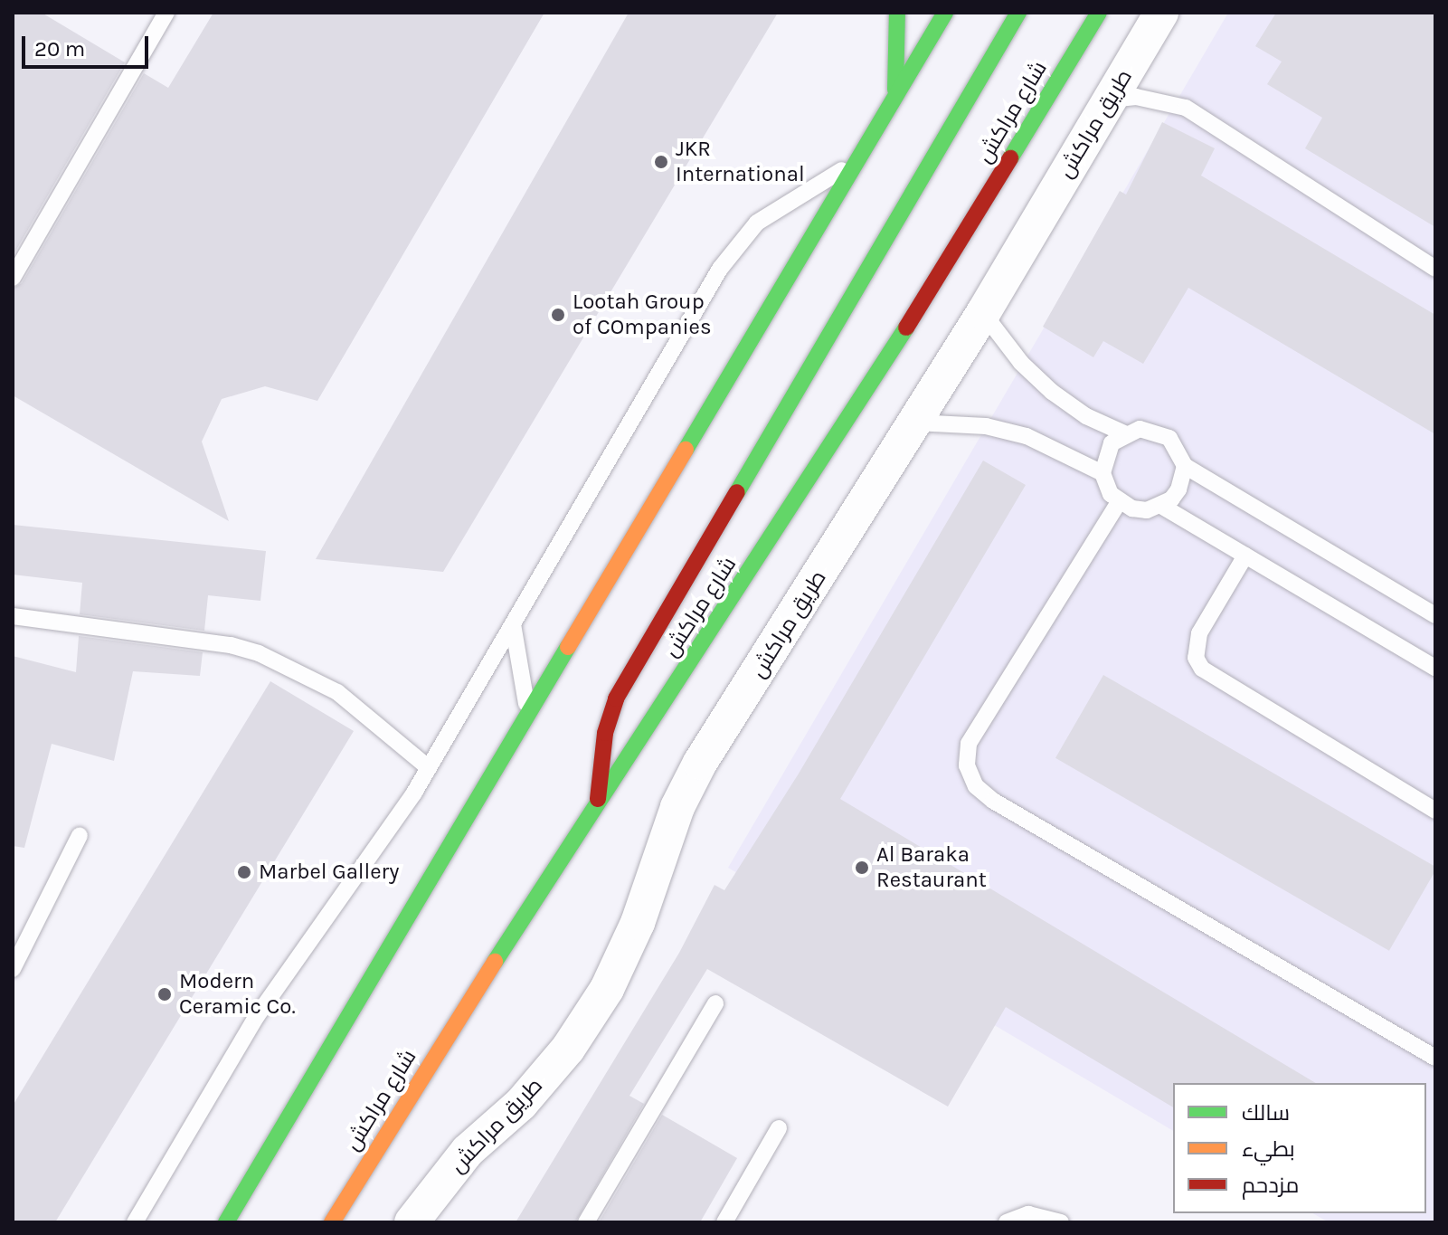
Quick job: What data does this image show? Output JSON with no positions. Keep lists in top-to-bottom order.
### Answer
{
  "streets": {
    "main road": ["شارع مراكش"],
    "street": ["طريق مراكش"]
  },
  "places": [
    "JKR International",
    "Lootah Group of COmpanies",
    "Al Baraka Restaurant",
    "Marbel Gallery",
    "Modern Ceramic Co."
  ],
  "legend": ["سالك", "بطيء", "مزدحم"],
  "scale_bar": "20 m"
}
